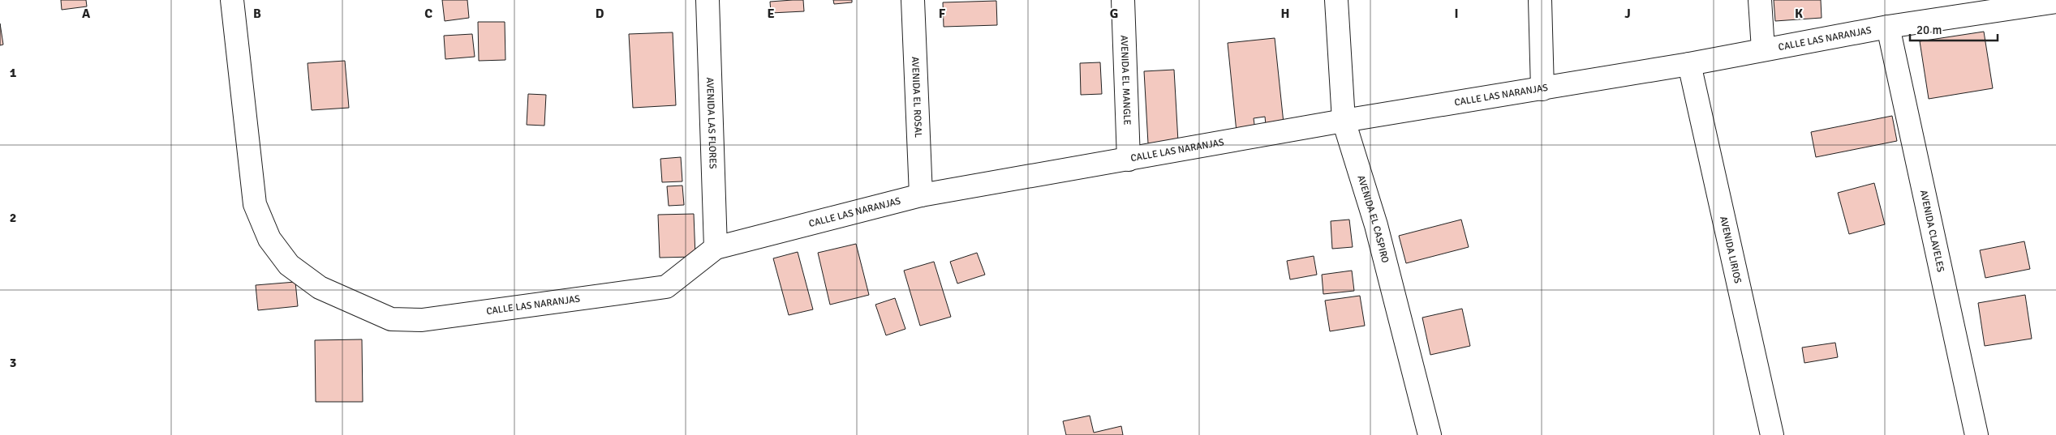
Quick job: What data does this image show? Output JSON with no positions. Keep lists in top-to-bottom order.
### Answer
{
  "streets": {
    "street": [
      "CALLE LAS NARANJAS",
      "AVENIDA EL MANGLE",
      "AVENIDA EL ROSAL",
      "AVENIDA LAS FLORES",
      "AVENIDA EL CASPIRO",
      "AVENIDA CLAVELES",
      "AVENIDA LIRIOS"
    ]
  },
  "crossings": [
    ["CALLE LAS NARANJAS", "AVENIDA EL MANGLE"],
    ["CALLE LAS NARANJAS", "AVENIDA EL ROSAL"],
    ["CALLE LAS NARANJAS", "AVENIDA LAS FLORES"],
    ["CALLE LAS NARANJAS", "AVENIDA EL CASPIRO"],
    ["CALLE LAS NARANJAS", "AVENIDA CLAVELES"],
    ["CALLE LAS NARANJAS", "AVENIDA LIRIOS"]
  ],
  "scale_bar": "20 m",
  "grid": {
    "columns": [
      "A",
      "B",
      "C",
      "D",
      "E",
      "F",
      "G",
      "H",
      "I",
      "J",
      "K"
    ],
    "rows": ["1", "2", "3"]
  }
}
